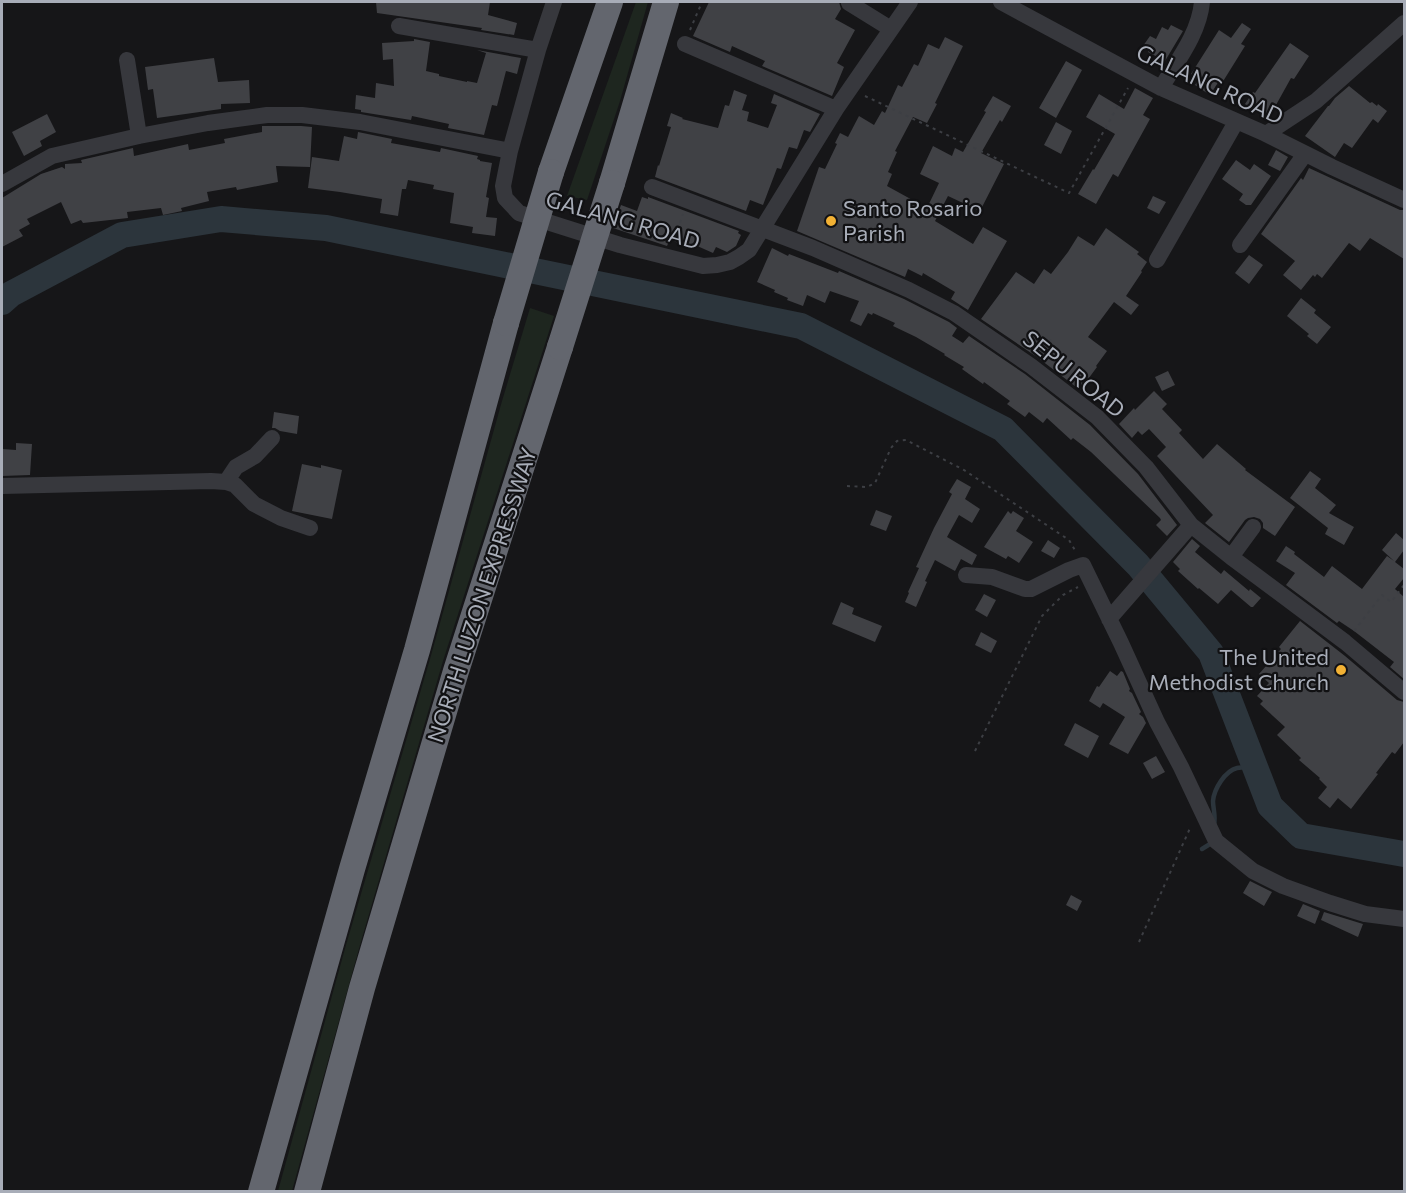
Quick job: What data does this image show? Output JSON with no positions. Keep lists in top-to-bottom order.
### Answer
{
  "streets": {
    "highway": ["NORTH LUZON EXPRESSWAY"],
    "street": ["GALANG ROAD", "SEPU ROAD"]
  },
  "crossings": [
    ["GALANG ROAD", "SEPU ROAD"]
  ],
  "places": ["Santo Rosario Parish", "The United Methodist Church"]
}
